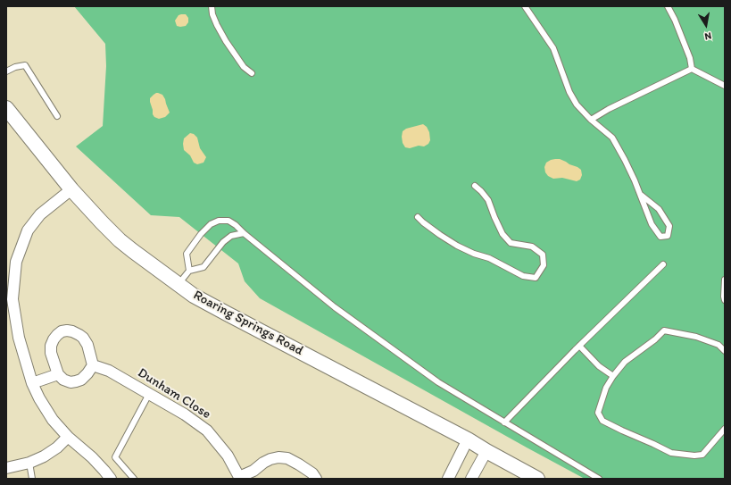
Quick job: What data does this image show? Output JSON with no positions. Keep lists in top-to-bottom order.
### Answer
{
  "streets": {
    "street": ["Roaring Springs Road", "Dunham Close"]
  },
  "north": "bottom"
}
